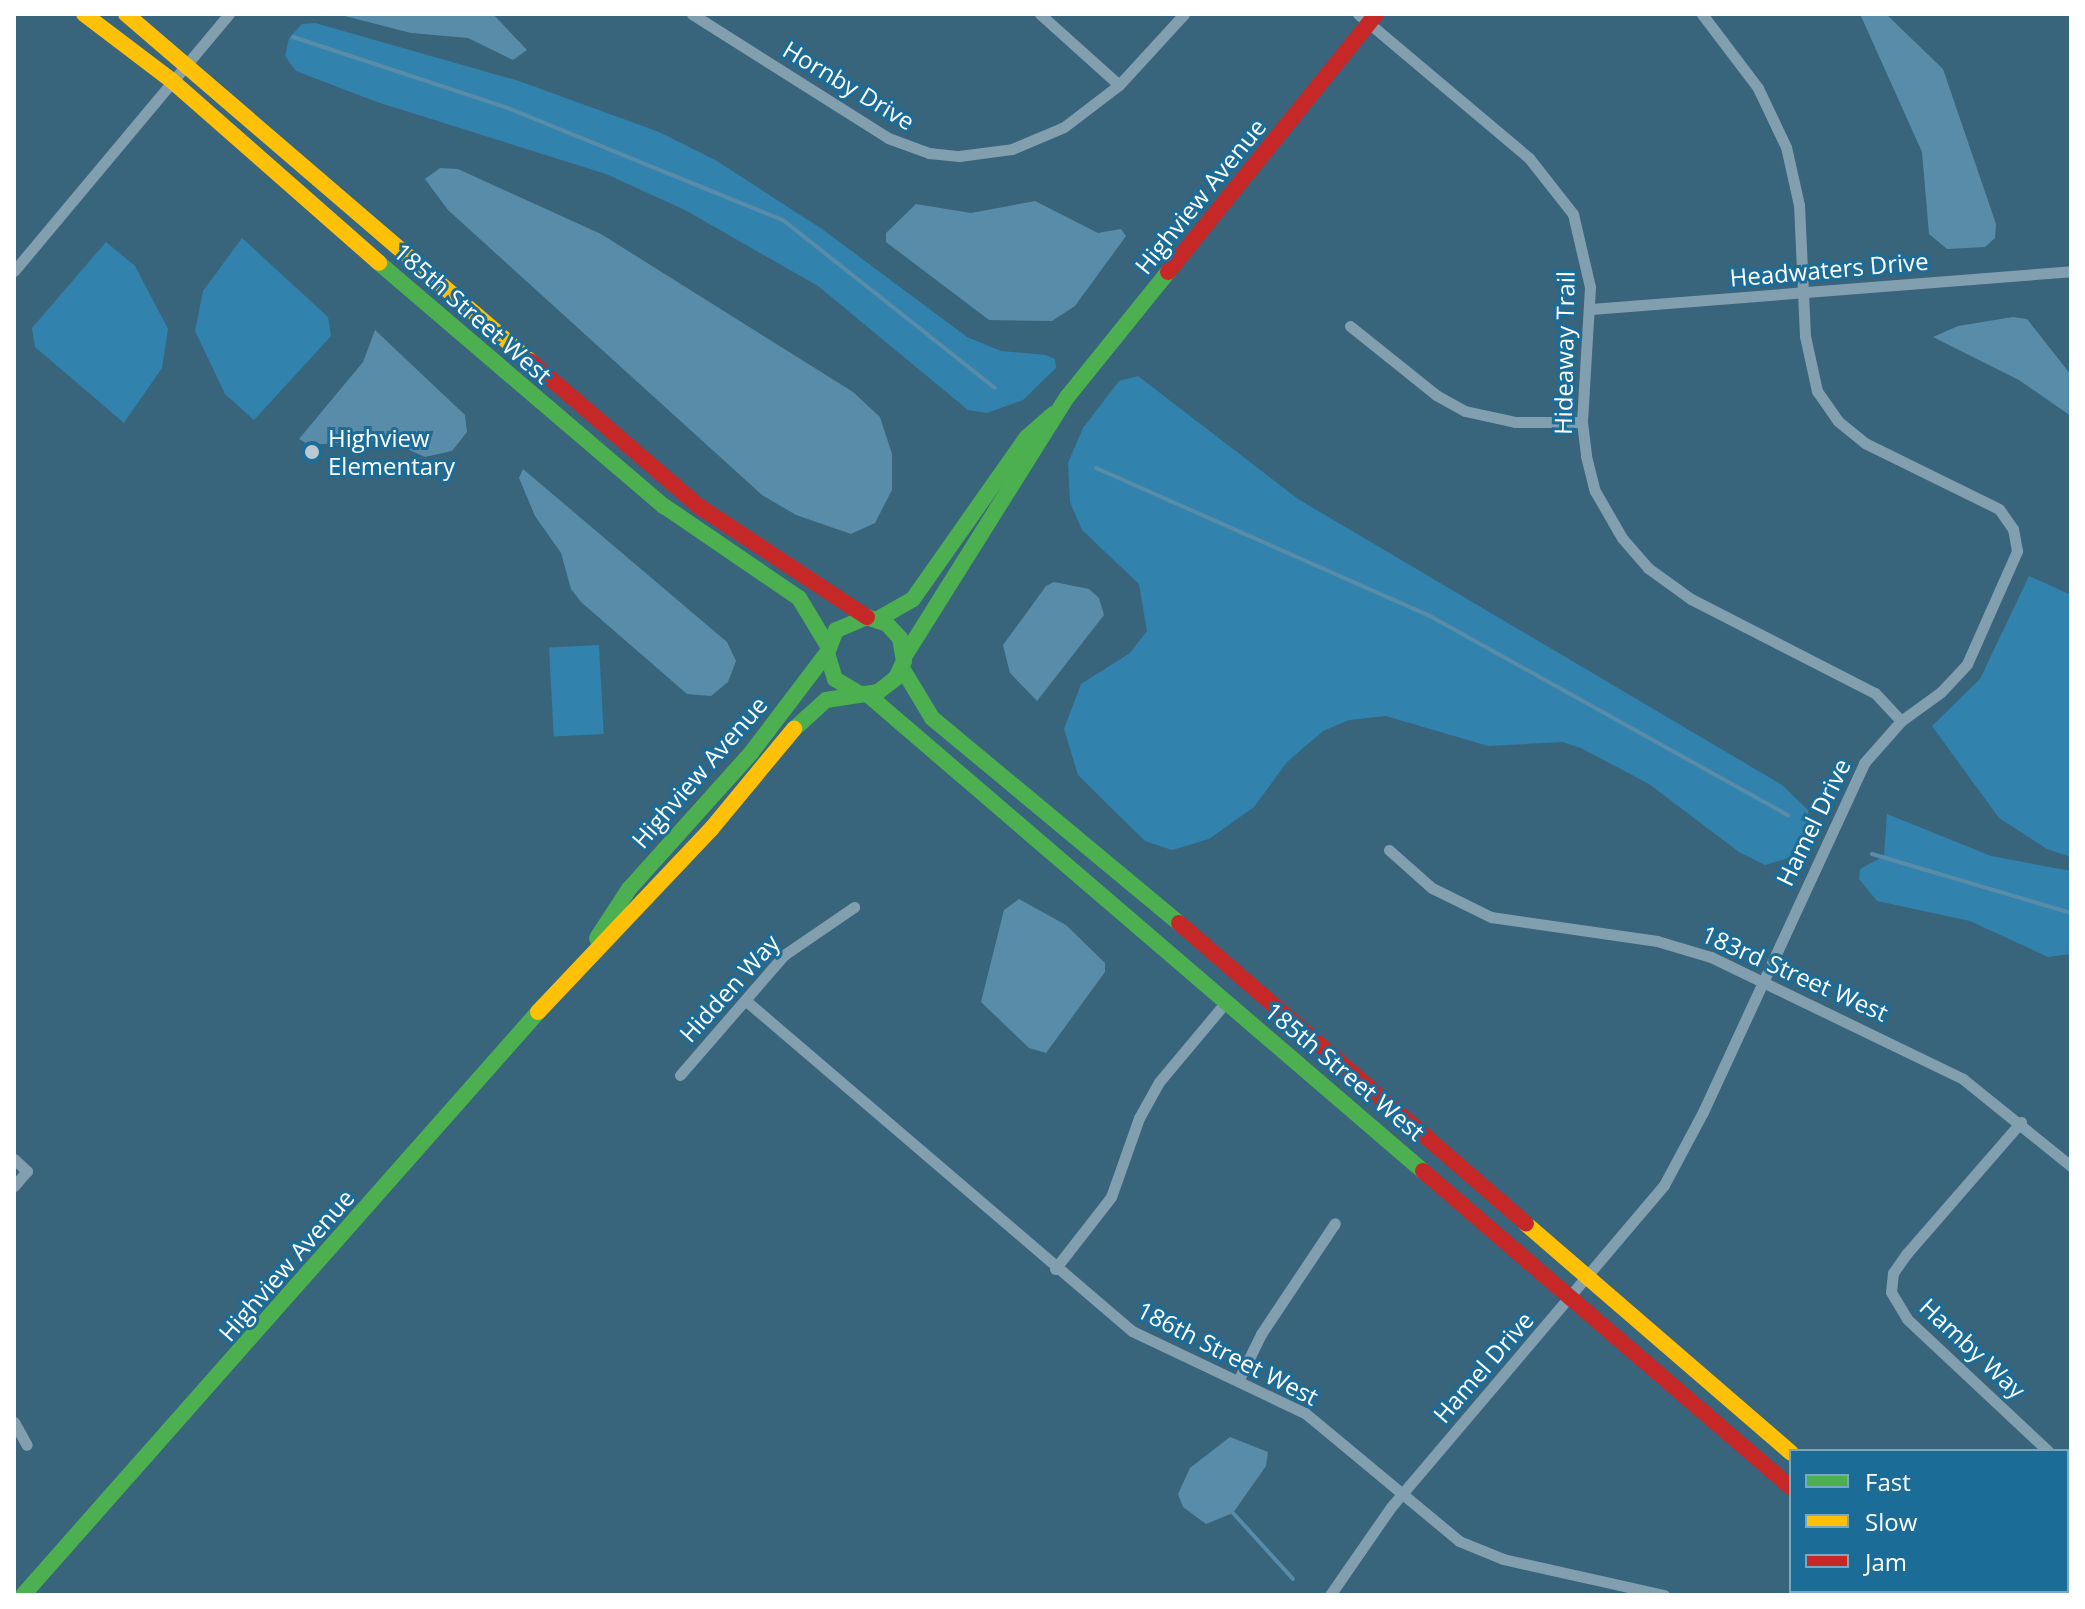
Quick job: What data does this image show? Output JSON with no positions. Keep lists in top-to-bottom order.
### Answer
{
  "streets": {
    "street": [
      "Hornby Drive",
      "Highview Avenue",
      "Headwaters Drive",
      "185th Street West",
      "Hideaway Trail",
      "Hamel Drive",
      "183rd Street West",
      "Hidden Way",
      "Hamby Way",
      "186th Street West"
    ]
  },
  "crossings": [
    ["Highview Avenue", "185th Street West"],
    ["Highview Avenue", "Hideaway Trail"],
    ["Headwaters Drive", "Hideaway Trail"],
    ["Headwaters Drive", "Hamel Drive"],
    ["185th Street West", "Hamel Drive"],
    ["Hideaway Trail", "Hamel Drive"],
    ["Hamel Drive", "183rd Street West"],
    ["Hamel Drive", "186th Street West"],
    ["183rd Street West", "Hamby Way"],
    ["Hidden Way", "186th Street West"]
  ],
  "places": ["Highview Elementary"],
  "legend": ["Fast", "Slow", "Jam"]
}
